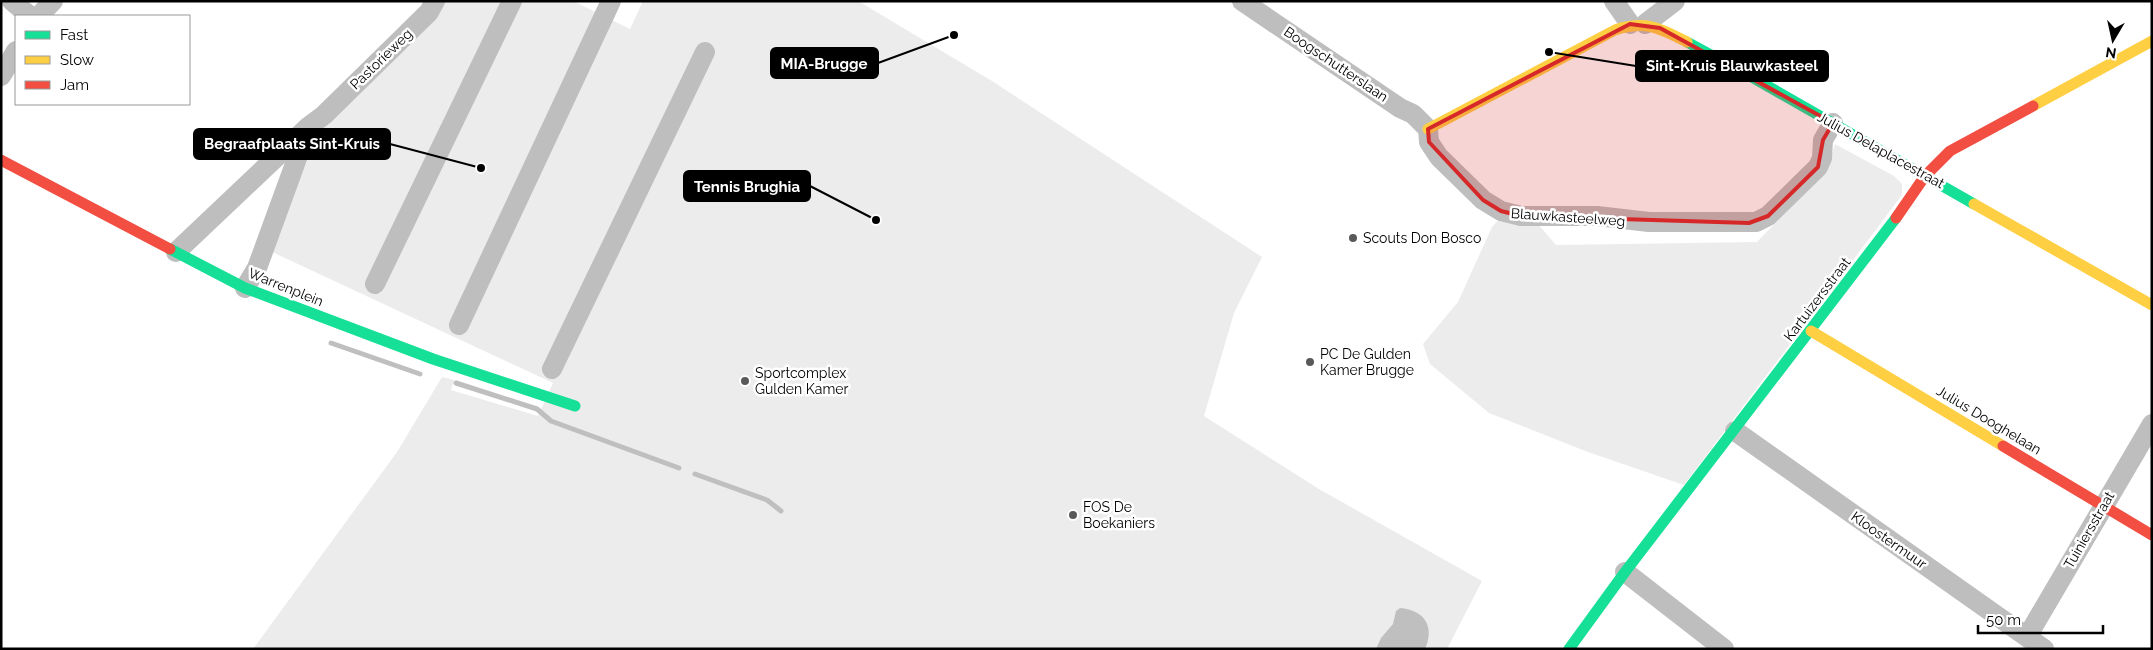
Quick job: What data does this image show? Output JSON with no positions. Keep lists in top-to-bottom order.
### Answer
{
  "streets": {
    "street": [
      "Pastorieweg",
      "Boogschutterslaan",
      "Julius Delaplacestraat",
      "Blauwkasteelweg",
      "Warrenplein",
      "Kartuizersstraat",
      "Julius Dooghelaan",
      "Tuiniersstraat",
      "Kloostermuur"
    ]
  },
  "crossings": [
    ["Pastorieweg", "Warrenplein"],
    ["Boogschutterslaan", "Blauwkasteelweg"],
    ["Julius Delaplacestraat", "Blauwkasteelweg"],
    ["Julius Delaplacestraat", "Kartuizersstraat"],
    ["Kartuizersstraat", "Julius Dooghelaan"],
    ["Kartuizersstraat", "Kloostermuur"],
    ["Julius Dooghelaan", "Tuiniersstraat"],
    ["Tuiniersstraat", "Kloostermuur"]
  ],
  "places": [
    "MIA-Brugge",
    "Sint-Kruis Blauwkasteel",
    "Begraafplaats Sint-Kruis",
    "Tennis Brughia",
    "Scouts Don Bosco",
    "PC De Gulden Kamer Brugge",
    "Sportcomplex Gulden Kamer",
    "FOS De Boekaniers"
  ],
  "legend": ["Fast", "Slow", "Jam"],
  "scale_bar": "50 m",
  "north": "bottom"
}
